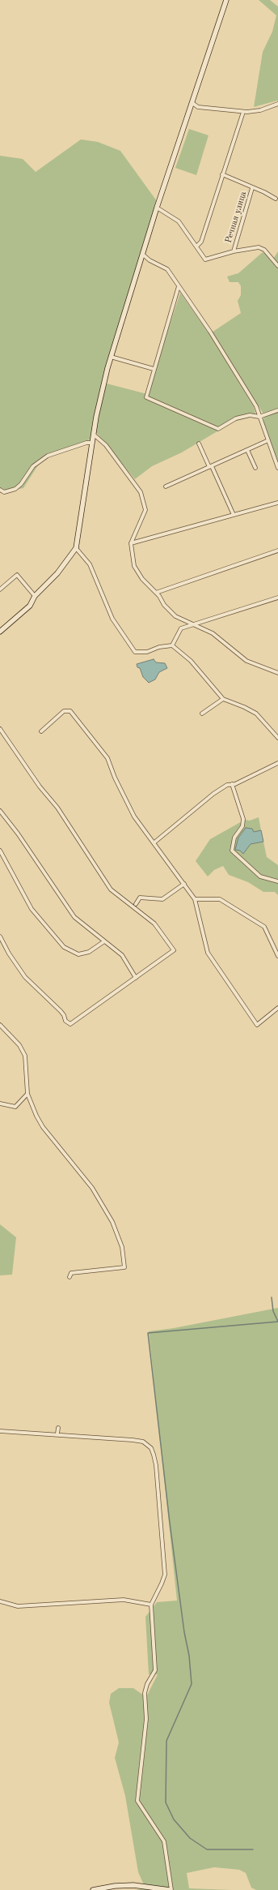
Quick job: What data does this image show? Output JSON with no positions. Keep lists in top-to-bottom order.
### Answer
{
  "streets": {
    "street": ["Речная улица"]
  }
}
